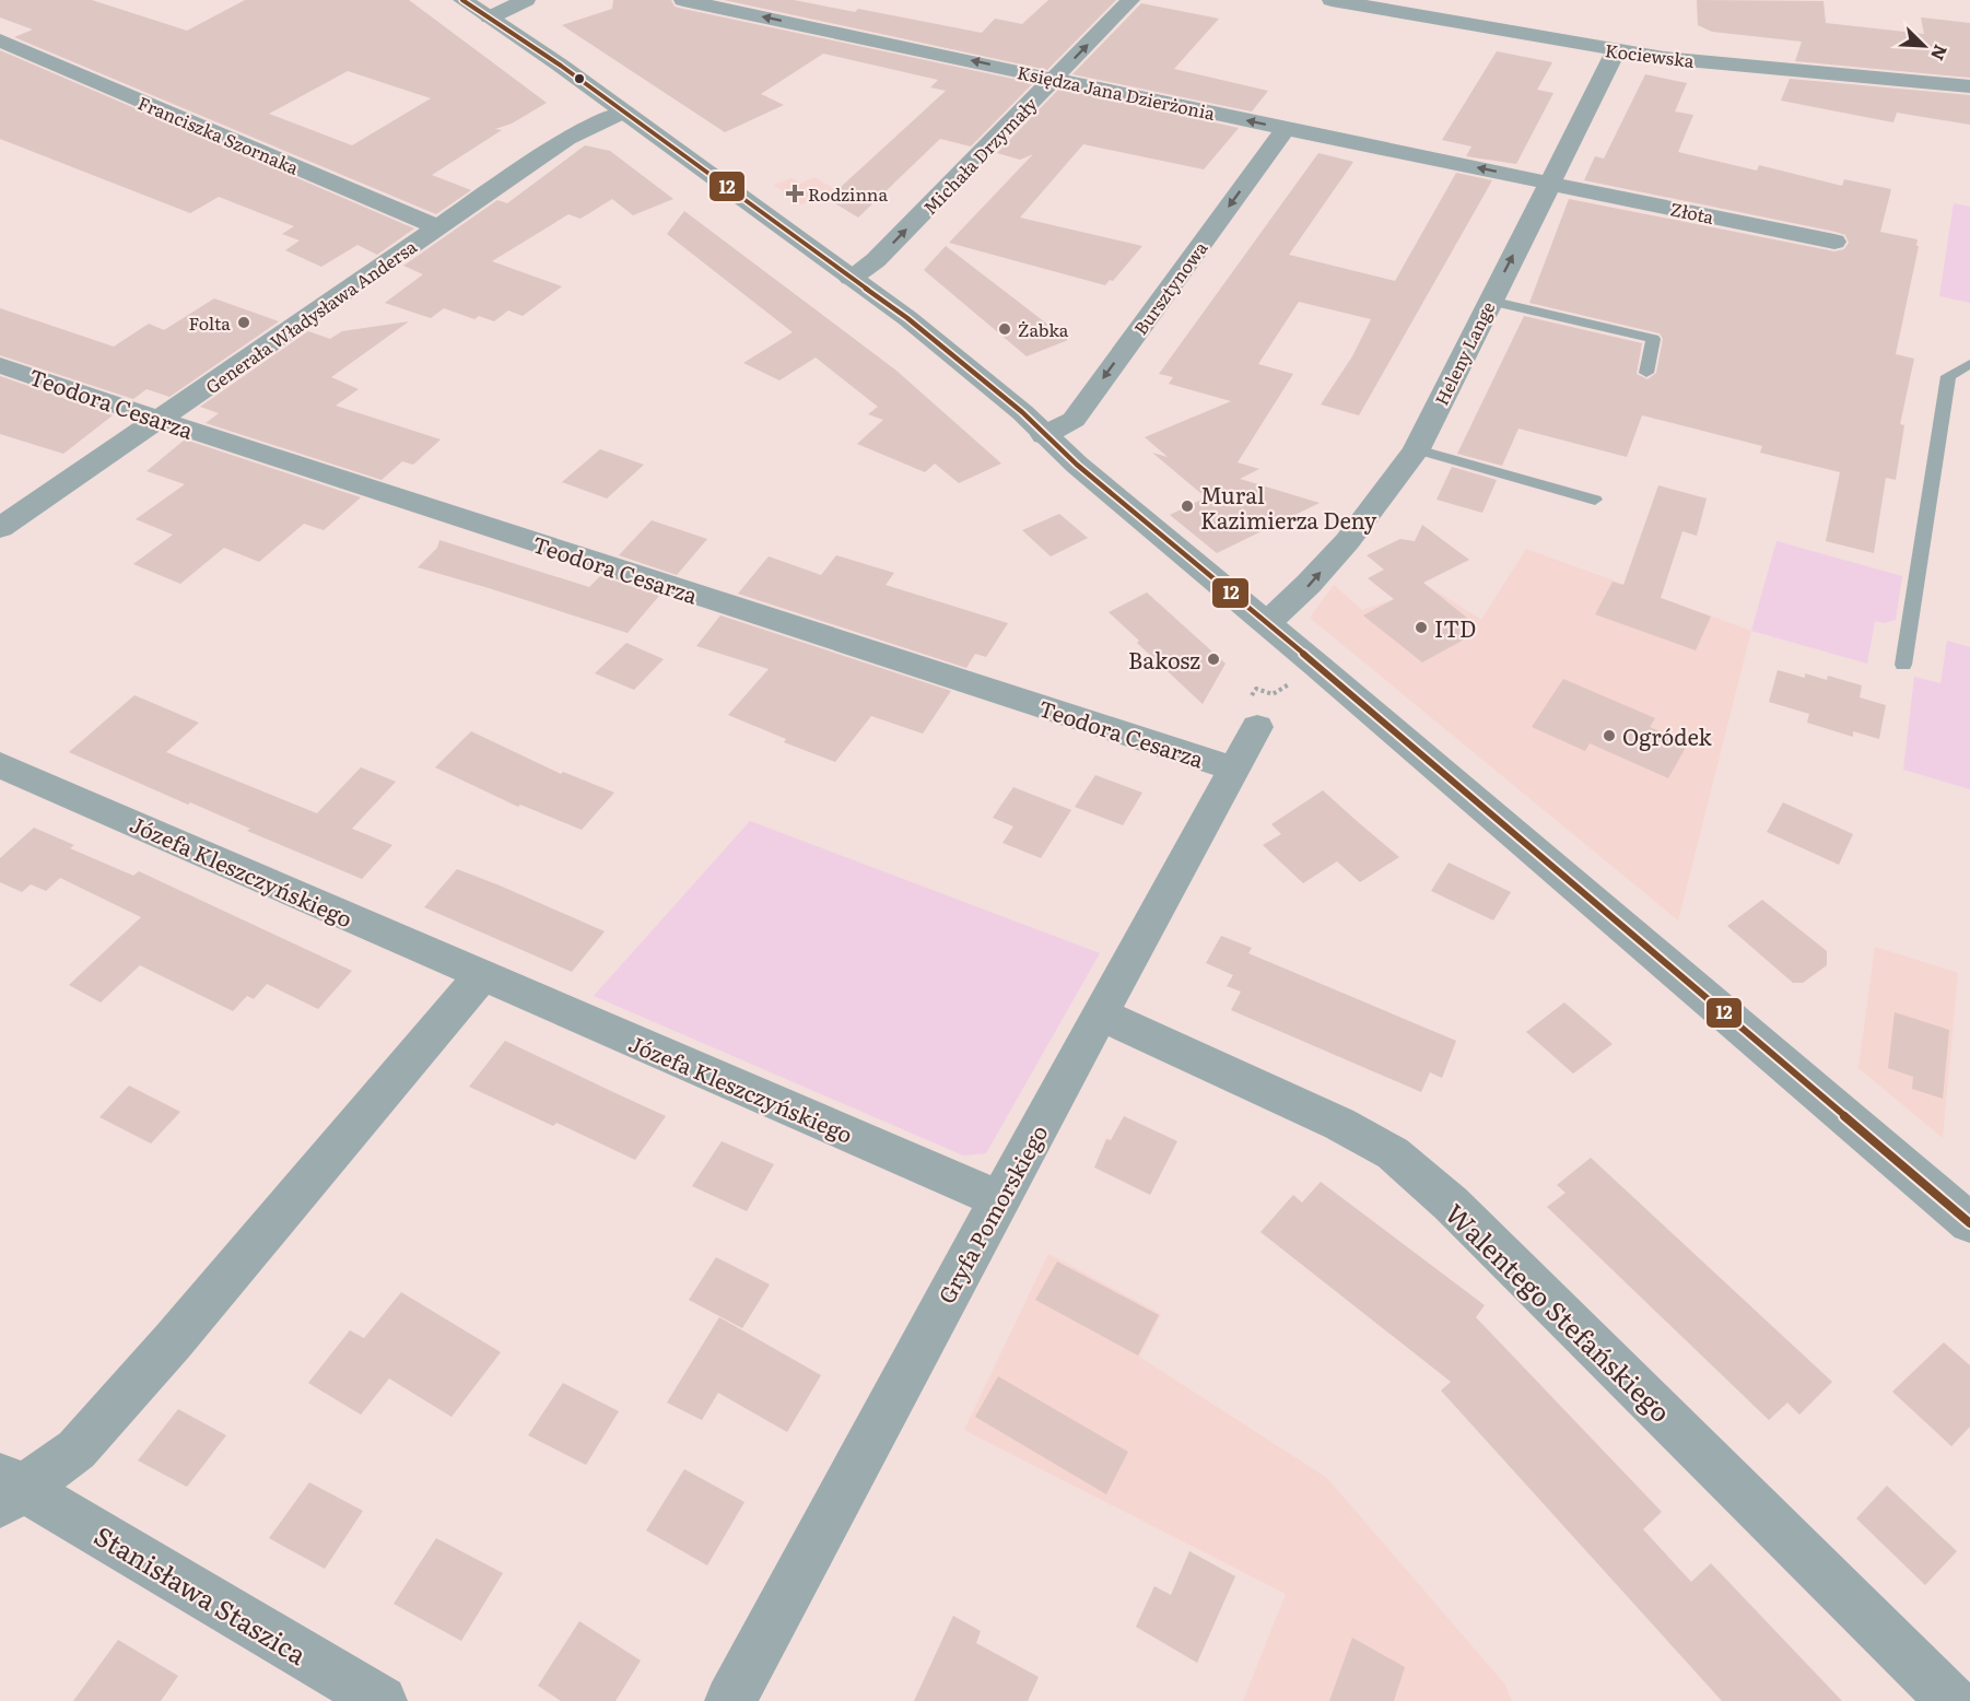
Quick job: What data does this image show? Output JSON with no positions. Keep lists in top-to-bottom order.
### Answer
{
  "streets": {
    "street": [
      "Kociewska",
      "Księdza Jana Dzierżonia",
      "Franciszka Szornaka",
      "Michała Drzymały",
      "Złota",
      "Bursztynowa",
      "Generała Władysława Andersa",
      "Heleny Lange",
      "Teodora Cesarza",
      "Józefa Kleszczyńskiego",
      "Gryfa Pomorskiego",
      "Walentego Stefańskiego",
      "Stanisława Staszica"
    ]
  },
  "crossings": [
    ["Kociewska", "Heleny Lange"],
    ["Księdza Jana Dzierżonia", "Michała Drzymały"],
    ["Księdza Jana Dzierżonia", "Złota"],
    ["Księdza Jana Dzierżonia", "Bursztynowa"],
    ["Księdza Jana Dzierżonia", "Heleny Lange"],
    ["Franciszka Szornaka", "Generała Władysława Andersa"],
    ["Złota", "Heleny Lange"],
    ["Generała Władysława Andersa", "Teodora Cesarza"],
    ["Teodora Cesarza", "Gryfa Pomorskiego"],
    ["Józefa Kleszczyńskiego", "Gryfa Pomorskiego"],
    ["Józefa Kleszczyńskiego", "Stanisława Staszica"],
    ["Gryfa Pomorskiego", "Walentego Stefańskiego"]
  ],
  "one_way": [
    "Księdza Jana Dzierżonia",
    "Michała Drzymały",
    "Bursztynowa",
    "Heleny Lange"
  ],
  "places": {
    "health": ["Rodzinna"],
    "other": [
      "Folta",
      "Żabka",
      "Mural Kazimierza Deny",
      "ITD",
      "Bakosz",
      "Ogródek"
    ]
  },
  "lines": ["transit line 12"],
  "north": "bottom right"
}
